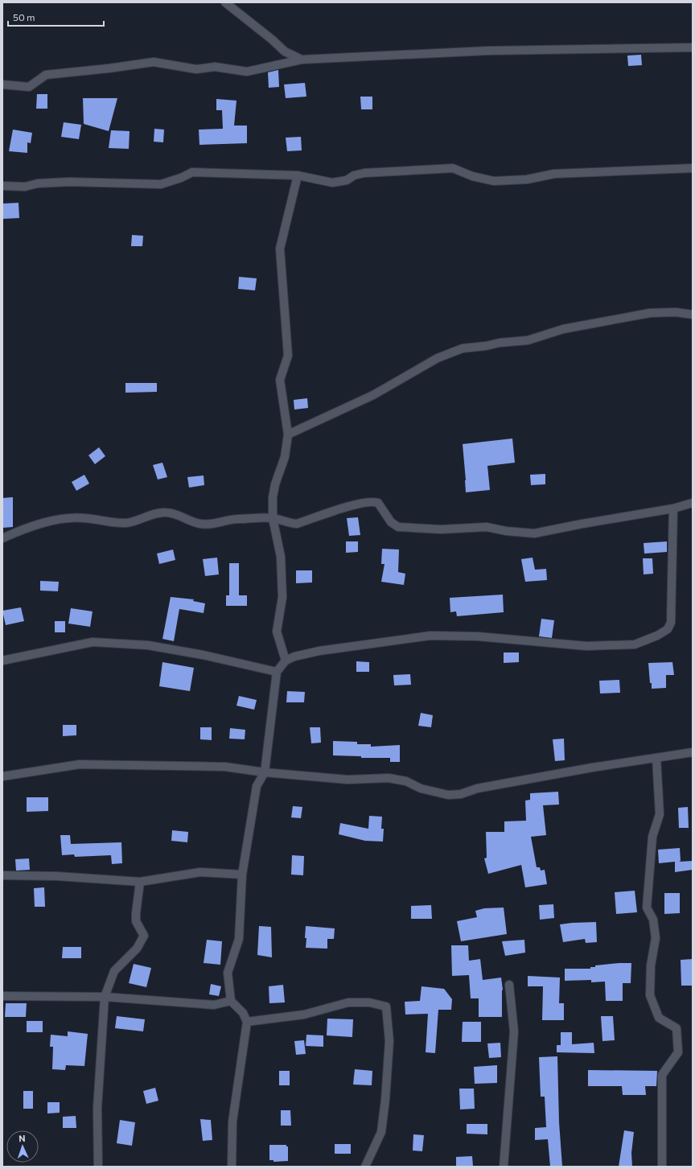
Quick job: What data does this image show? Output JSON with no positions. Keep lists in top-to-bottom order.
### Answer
{
  "scale_bar": "50 m",
  "north": "top"
}
